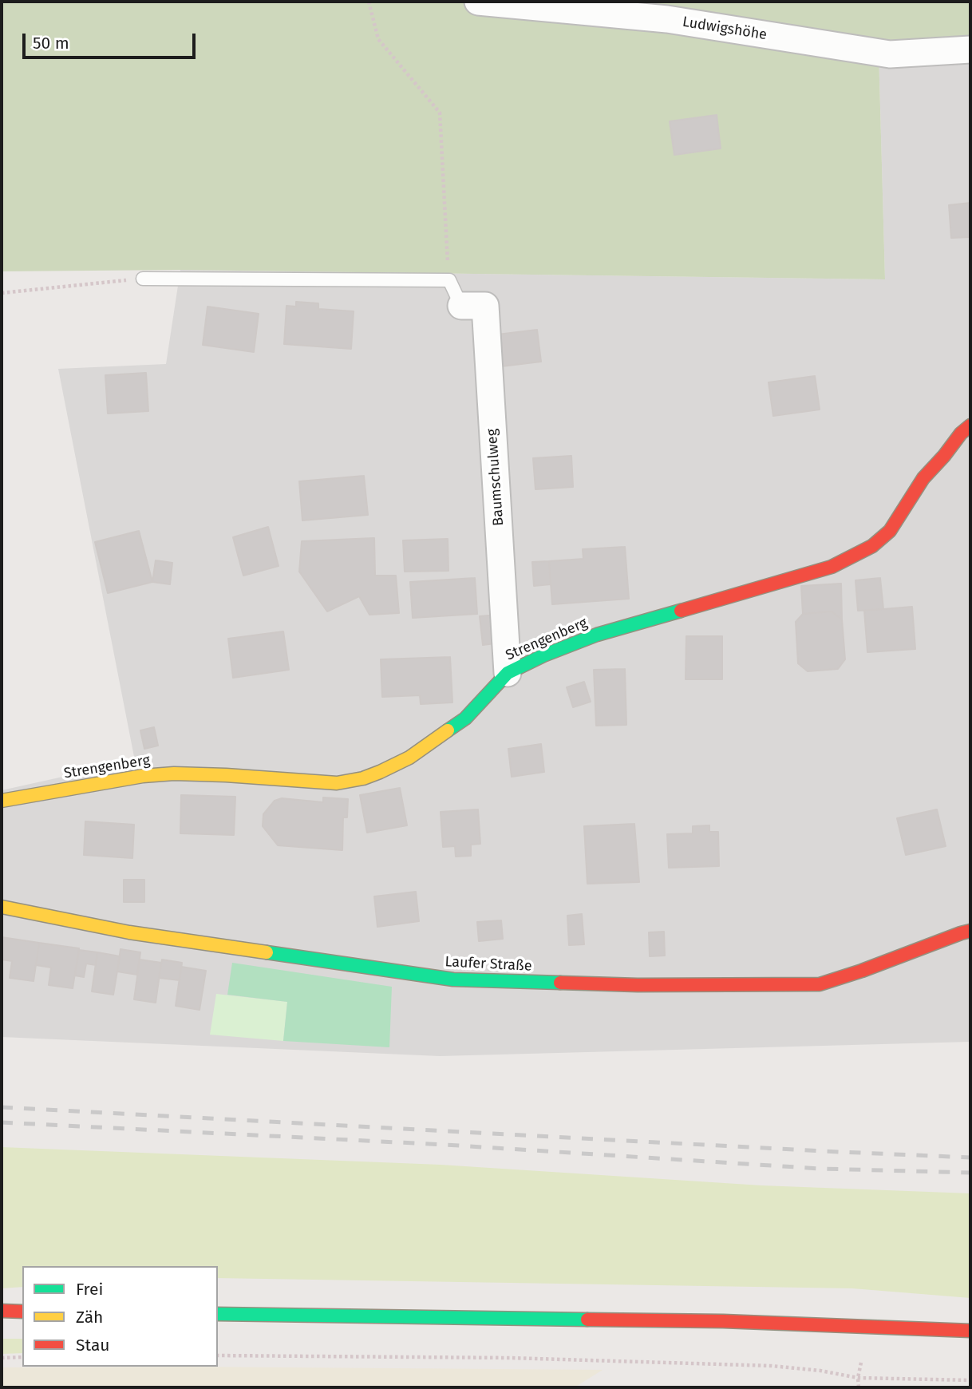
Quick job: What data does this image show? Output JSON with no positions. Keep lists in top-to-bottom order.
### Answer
{
  "streets": {
    "street": [
      "Ludwigshöhe",
      "Baumschulweg",
      "Strengenberg",
      "Laufer Straße"
    ]
  },
  "crossings": [
    ["Baumschulweg", "Strengenberg"]
  ],
  "legend": ["Frei", "Zäh", "Stau"],
  "scale_bar": "50 m"
}
